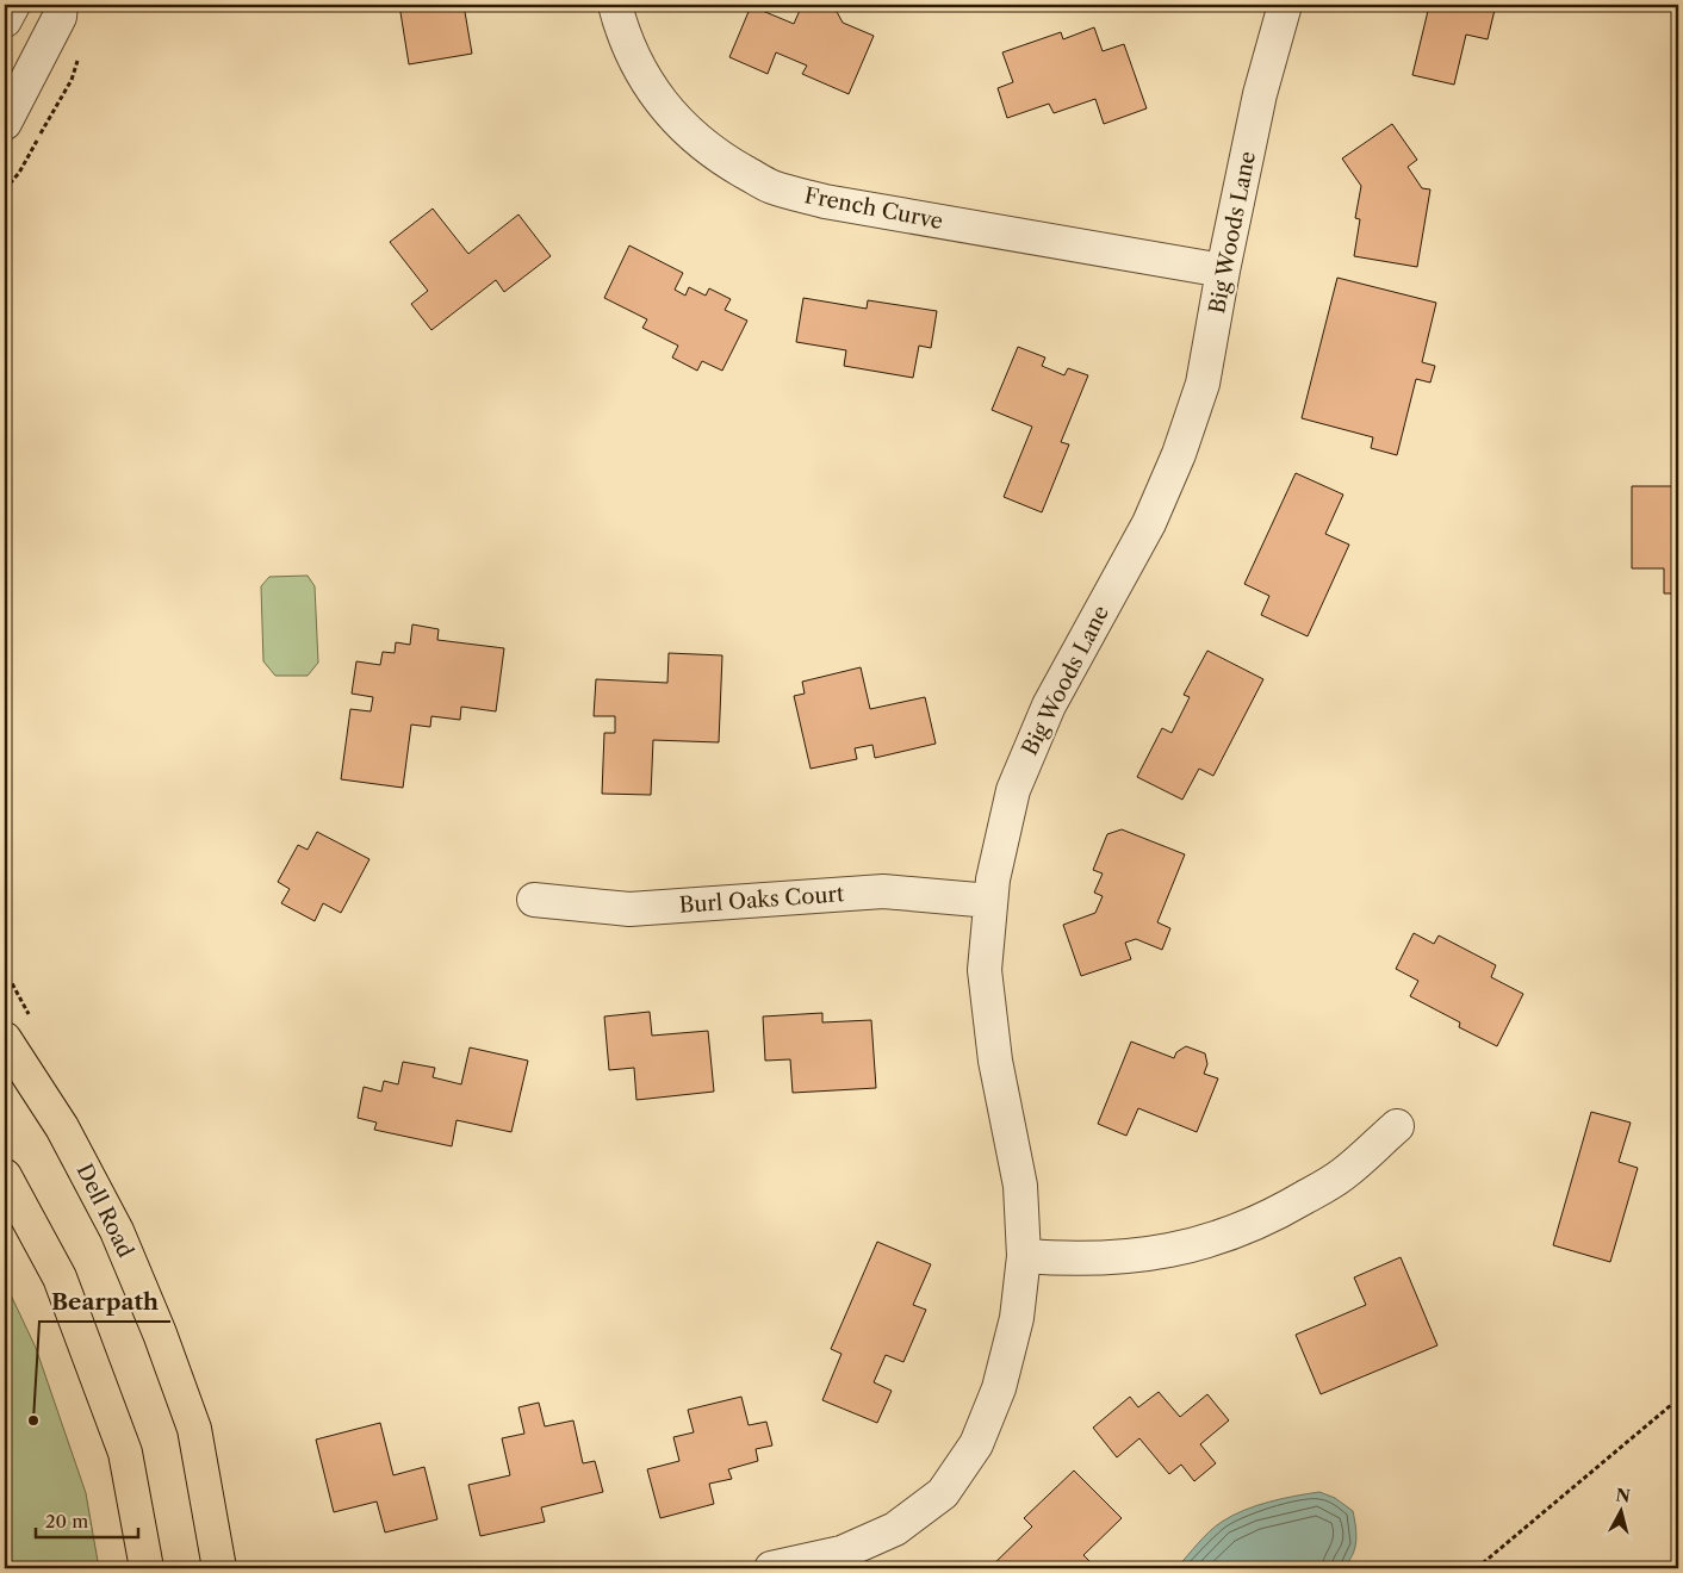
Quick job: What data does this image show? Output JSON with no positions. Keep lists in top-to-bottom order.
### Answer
{
  "streets": {
    "main road": ["Dell Road"],
    "street": ["French Curve", "Big Woods Lane", "Burl Oaks Court"]
  },
  "crossings": [
    ["French Curve", "Big Woods Lane"],
    ["Big Woods Lane", "Burl Oaks Court"]
  ],
  "places": ["Bearpath"],
  "scale_bar": "20 m",
  "north": "top"
}
